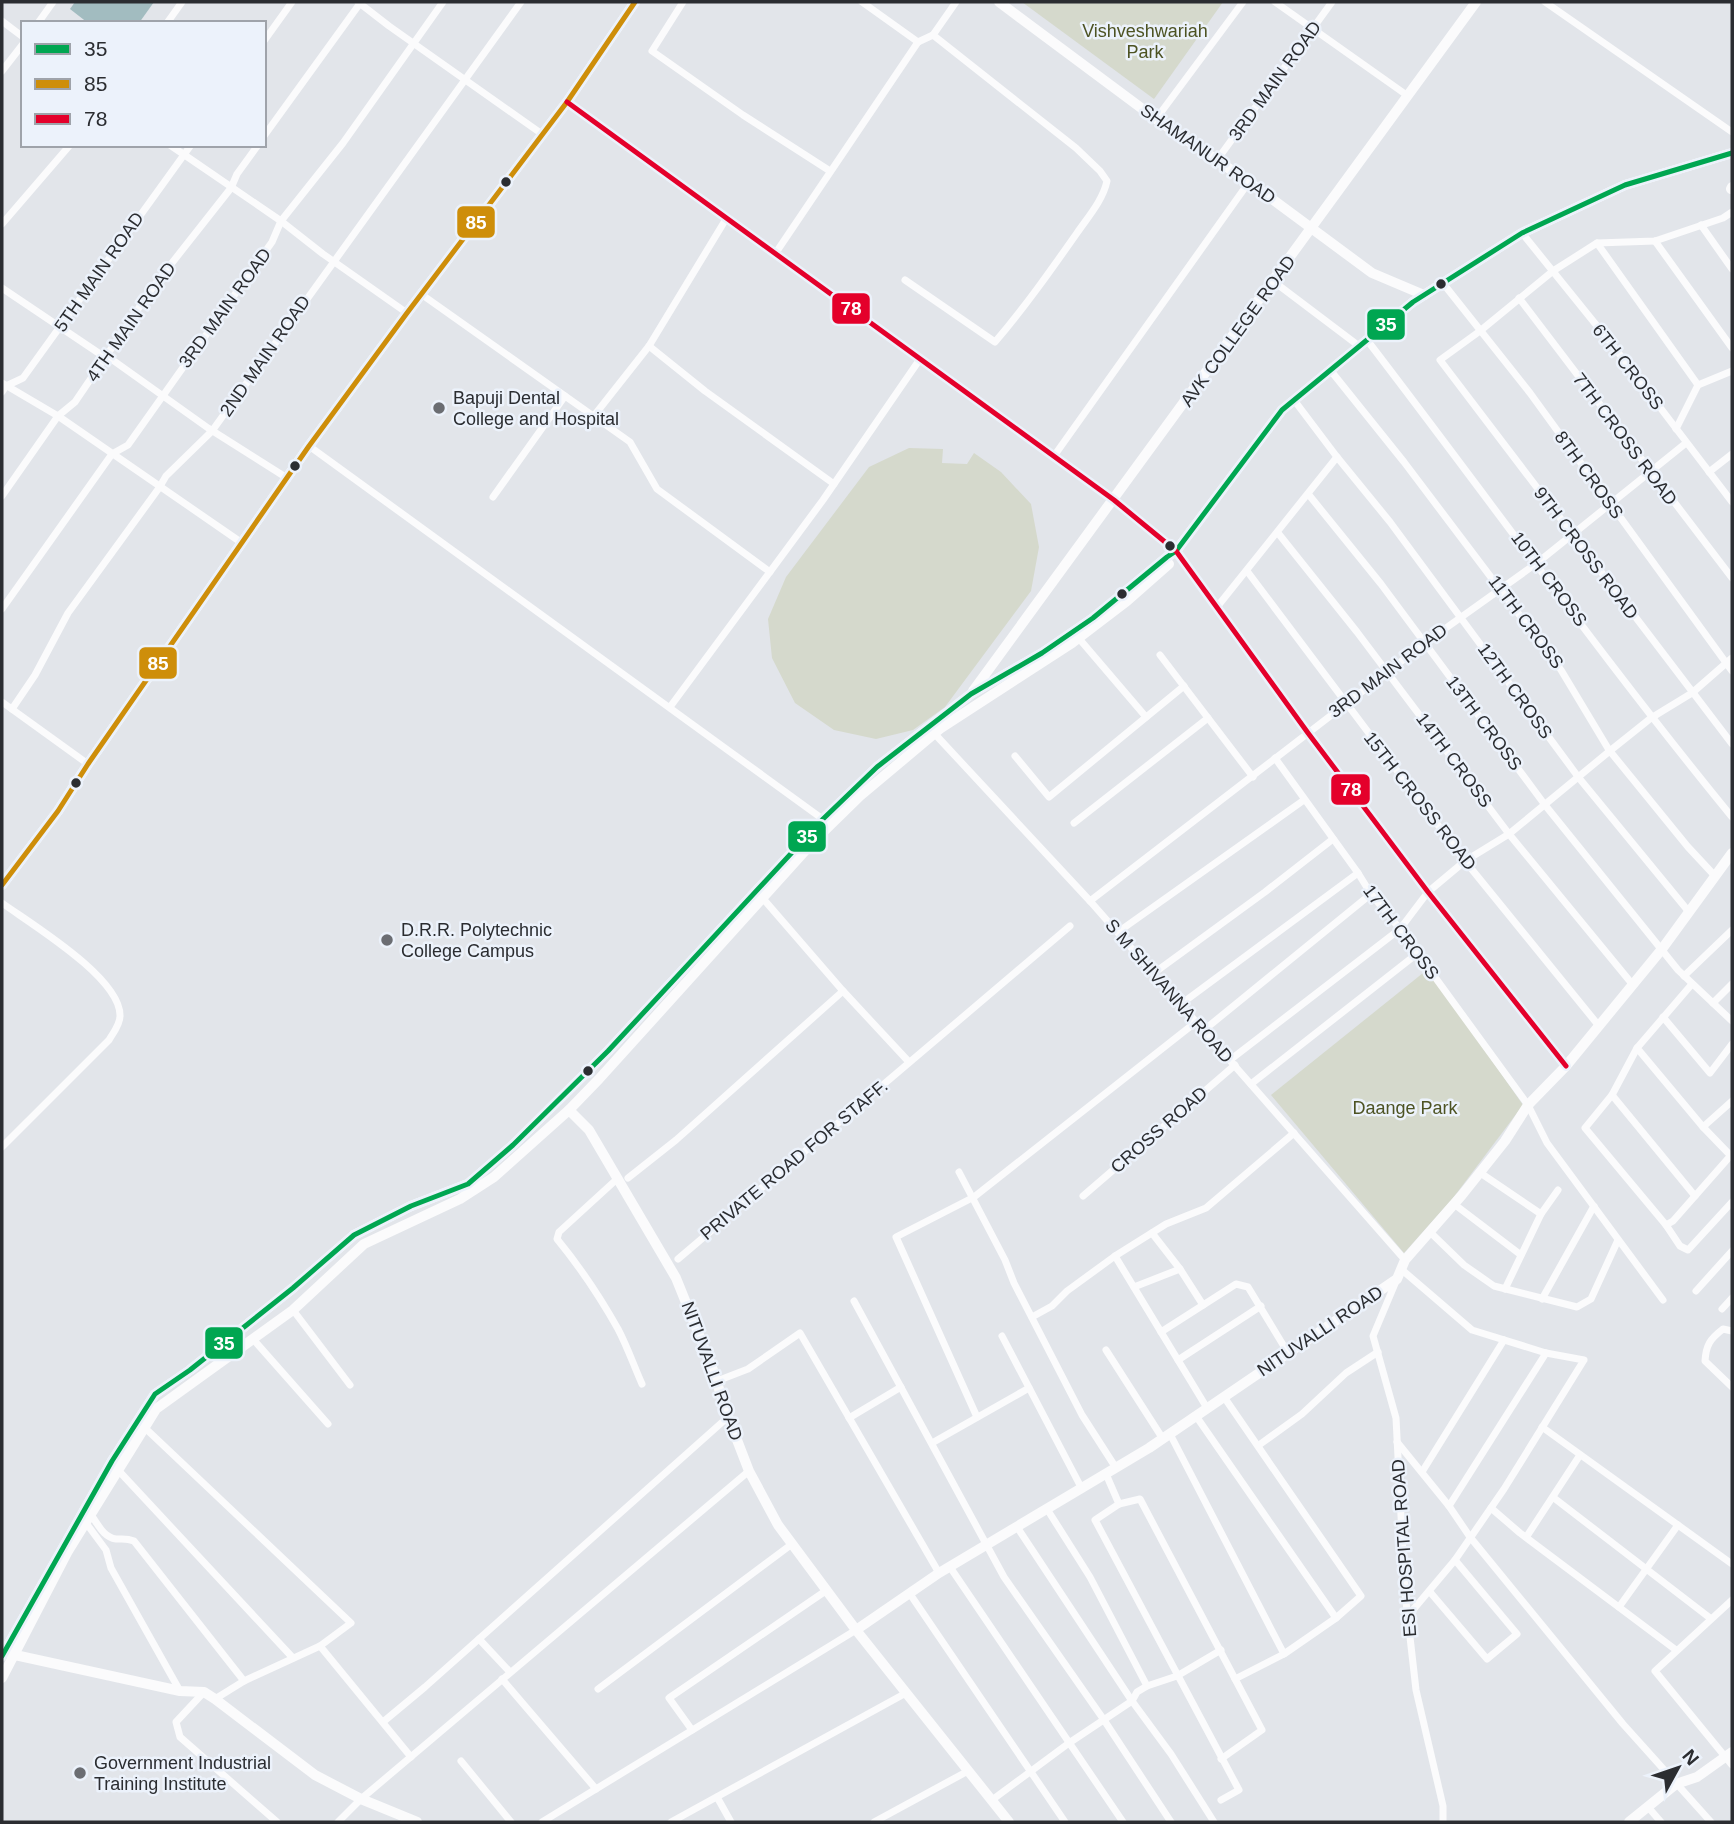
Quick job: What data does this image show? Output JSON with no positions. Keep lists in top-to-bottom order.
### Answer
{
  "streets": {
    "street": [
      "3RD MAIN ROAD",
      "SHAMANUR ROAD",
      "5TH MAIN ROAD",
      "4TH MAIN ROAD",
      "AVK COLLEGE ROAD",
      "2ND MAIN ROAD",
      "6TH CROSS",
      "7TH CROSS ROAD",
      "8TH CROSS",
      "9TH CROSS ROAD",
      "10TH CROSS",
      "11TH CROSS",
      "12TH CROSS",
      "13TH CROSS",
      "14TH CROSS",
      "15TH CROSS ROAD",
      "17TH CROSS",
      "S M SHIVANNA ROAD",
      "CROSS ROAD",
      "PRIVATE ROAD FOR STAFF.",
      "NITUVALLI ROAD",
      "ESI HOSPITAL ROAD"
    ]
  },
  "crossings": [
    ["3RD MAIN ROAD", "SHAMANUR ROAD"],
    ["3RD MAIN ROAD", "6TH CROSS"],
    ["3RD MAIN ROAD", "7TH CROSS ROAD"],
    ["3RD MAIN ROAD", "8TH CROSS"],
    ["3RD MAIN ROAD", "9TH CROSS ROAD"],
    ["3RD MAIN ROAD", "10TH CROSS"],
    ["3RD MAIN ROAD", "11TH CROSS"],
    ["3RD MAIN ROAD", "12TH CROSS"],
    ["3RD MAIN ROAD", "13TH CROSS"],
    ["3RD MAIN ROAD", "14TH CROSS"],
    ["3RD MAIN ROAD", "15TH CROSS ROAD"],
    ["3RD MAIN ROAD", "17TH CROSS"],
    ["3RD MAIN ROAD", "S M SHIVANNA ROAD"],
    ["SHAMANUR ROAD", "AVK COLLEGE ROAD"],
    ["AVK COLLEGE ROAD", "10TH CROSS"],
    ["8TH CROSS", "9TH CROSS ROAD"],
    ["8TH CROSS", "CROSS ROAD"],
    ["9TH CROSS ROAD", "CROSS ROAD"],
    ["10TH CROSS", "CROSS ROAD"],
    ["11TH CROSS", "CROSS ROAD"],
    ["11TH CROSS", "NITUVALLI ROAD"],
    ["12TH CROSS", "CROSS ROAD"],
    ["12TH CROSS", "NITUVALLI ROAD"],
    ["13TH CROSS", "CROSS ROAD"],
    ["13TH CROSS", "NITUVALLI ROAD"],
    ["14TH CROSS", "CROSS ROAD"],
    ["14TH CROSS", "NITUVALLI ROAD"],
    ["15TH CROSS ROAD", "CROSS ROAD"],
    ["15TH CROSS ROAD", "NITUVALLI ROAD"],
    ["17TH CROSS", "CROSS ROAD"],
    ["17TH CROSS", "NITUVALLI ROAD"],
    ["S M SHIVANNA ROAD", "CROSS ROAD"],
    ["S M SHIVANNA ROAD", "NITUVALLI ROAD"],
    ["S M SHIVANNA ROAD", "ESI HOSPITAL ROAD"],
    ["NITUVALLI ROAD", "ESI HOSPITAL ROAD"]
  ],
  "parks": ["Vishveshwariah Park", "Daange Park"],
  "places": ["Bapuji Dental College and Hospital", "D.R.R. Polytechnic College Campus", "Government Industrial Training Institute"],
  "lines": ["transit line 85", "transit line 78", "transit line 35"],
  "legend": ["35", "85", "78"],
  "north": "top right"
}
